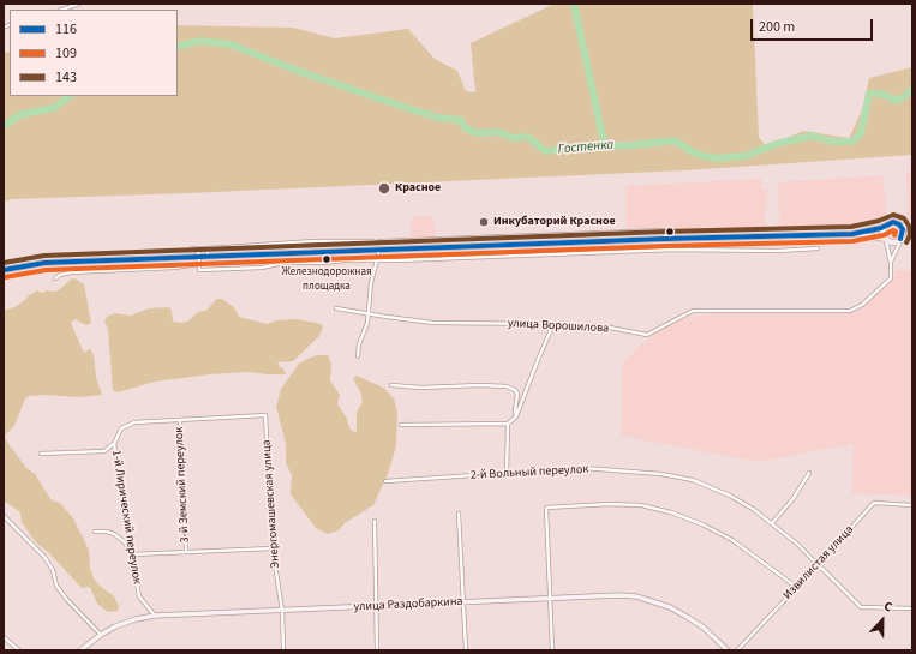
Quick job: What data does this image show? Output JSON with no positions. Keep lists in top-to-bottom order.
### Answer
{
  "streets": {
    "street": [
      "улица Ворошилова",
      "2-й Вольный переулок",
      "3-й Земский переулок",
      "Энергомашевская улица",
      "1-й Лирический переулок",
      "Извилистая улица",
      "улица Раздобаркина"
    ]
  },
  "crossings": [
    ["2-й Вольный переулок", "Извилистая улица"],
    ["3-й Земский переулок", "Энергомашевская улица"],
    ["3-й Земский переулок", "1-й Лирический переулок"],
    ["Энергомашевская улица", "1-й Лирический переулок"],
    ["Энергомашевская улица", "улица Раздобаркина"],
    ["1-й Лирический переулок", "улица Раздобаркина"]
  ],
  "water": ["Гостенка"],
  "places": ["Красное", "Инкубаторий Красное", "Железнодорожная площадка"],
  "lines": ["transit line 143", "transit line 116", "transit line 109"],
  "legend": ["116", "109", "143"],
  "scale_bar": "200 m",
  "north": "top"
}
